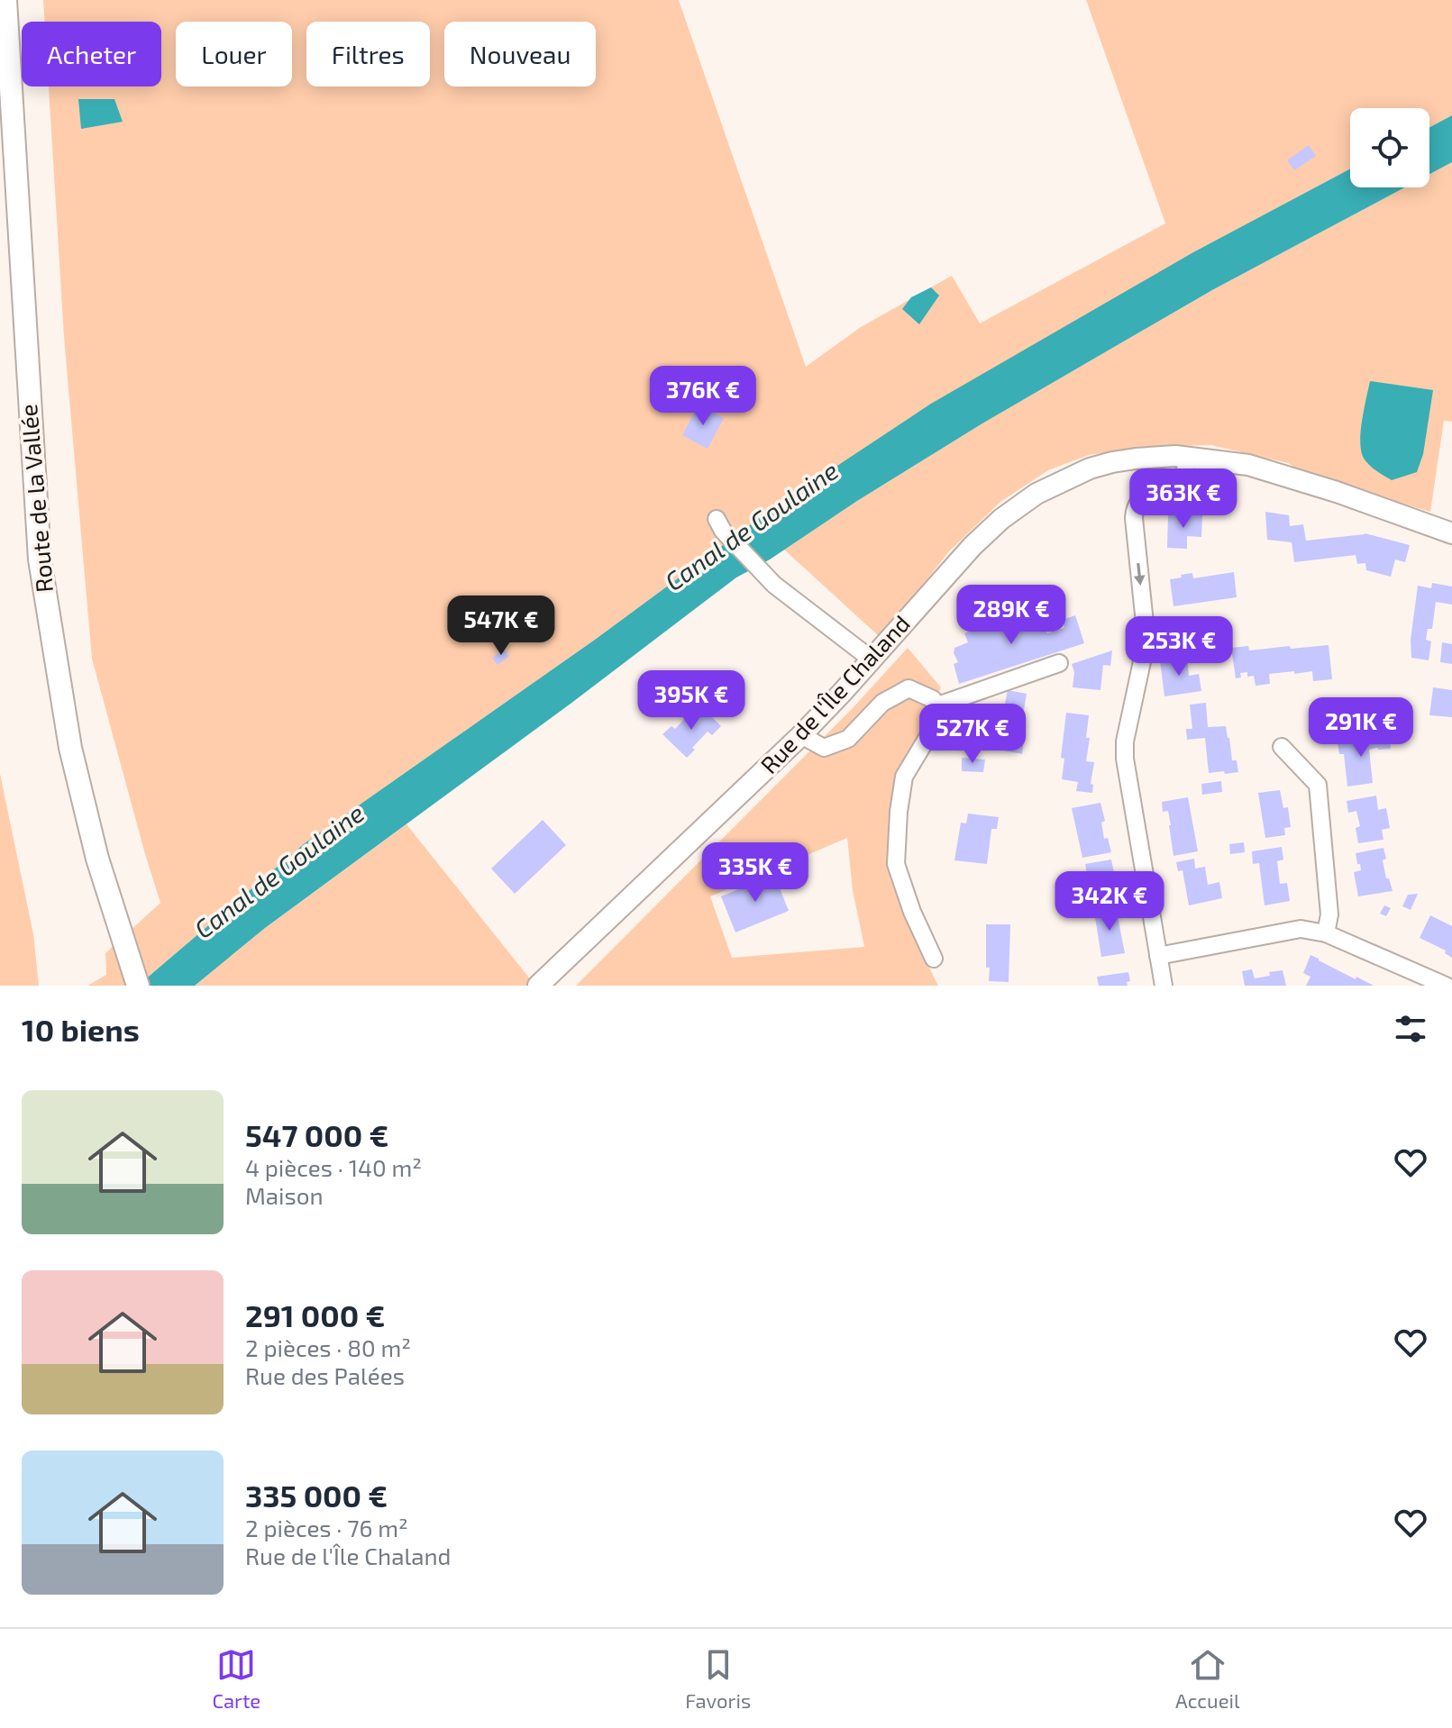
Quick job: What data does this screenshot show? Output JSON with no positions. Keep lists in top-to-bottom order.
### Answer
{
  "streets": {
    "main road": ["Route de la Vallée"],
    "street": ["Rue de l'Île Chaland"]
  },
  "water": ["Canal de Goulaine"],
  "page": {
    "chip": [
      "Acheter",
      "Louer",
      "Filtres",
      "Nouveau"
    ],
    "price": [
      "376K €",
      "363K €",
      "289K €",
      "547K €",
      "253K €",
      "395K €",
      "291K €",
      "527K €",
      "335K €",
      "342K €"
    ],
    "heading": "10 biens",
    "list": [
      {
        "name": "547 000 €",
        "note": "4 pièces · 140 m² · Maison"
      },
      {
        "name": "291 000 €",
        "note": "2 pièces · 80 m² · Rue des Palées"
      },
      {
        "name": "335 000 €",
        "note": "2 pièces · 76 m² · Rue de l'Île Chaland"
      }
    ],
    "tabs": ["Carte", "Favoris", "Accueil"]
  }
}
